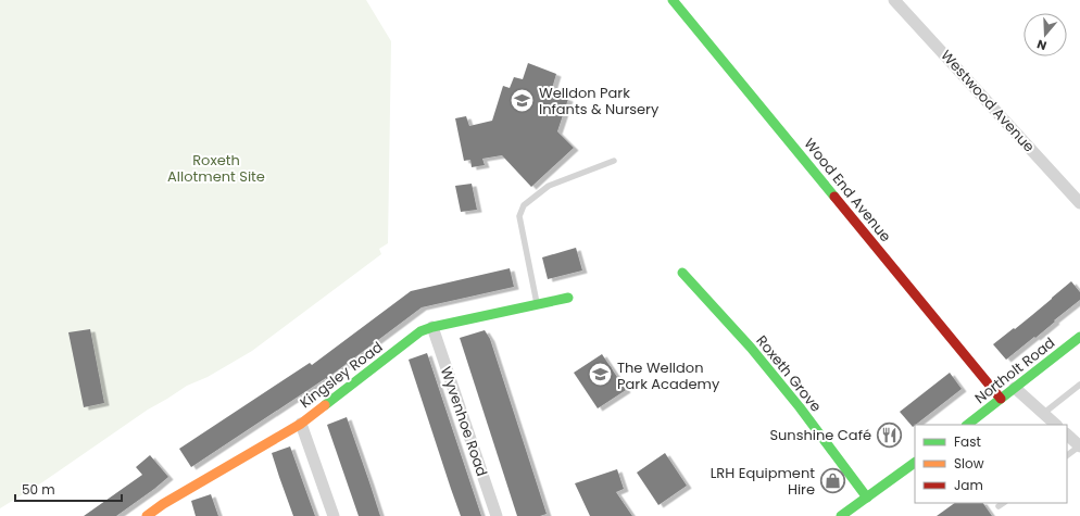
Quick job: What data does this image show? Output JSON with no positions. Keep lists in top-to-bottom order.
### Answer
{
  "streets": {
    "street": [
      "Westwood Avenue",
      "Wood End Avenue",
      "Northolt Road",
      "Roxeth Grove",
      "Kingsley Road",
      "Wyvenhoe Road"
    ]
  },
  "crossings": [
    ["Wood End Avenue", "Northolt Road"],
    ["Kingsley Road", "Wyvenhoe Road"]
  ],
  "parks": ["Roxeth Allotment Site"],
  "places": {
    "school or university": ["Welldon Park Infants & Nursery", "The Welldon Park Academy"],
    "restaurant": ["Sunshine Café"],
    "shop": ["LRH Equipment Hire"]
  },
  "legend": ["Fast", "Slow", "Jam"],
  "scale_bar": "50 m",
  "north": "bottom"
}
